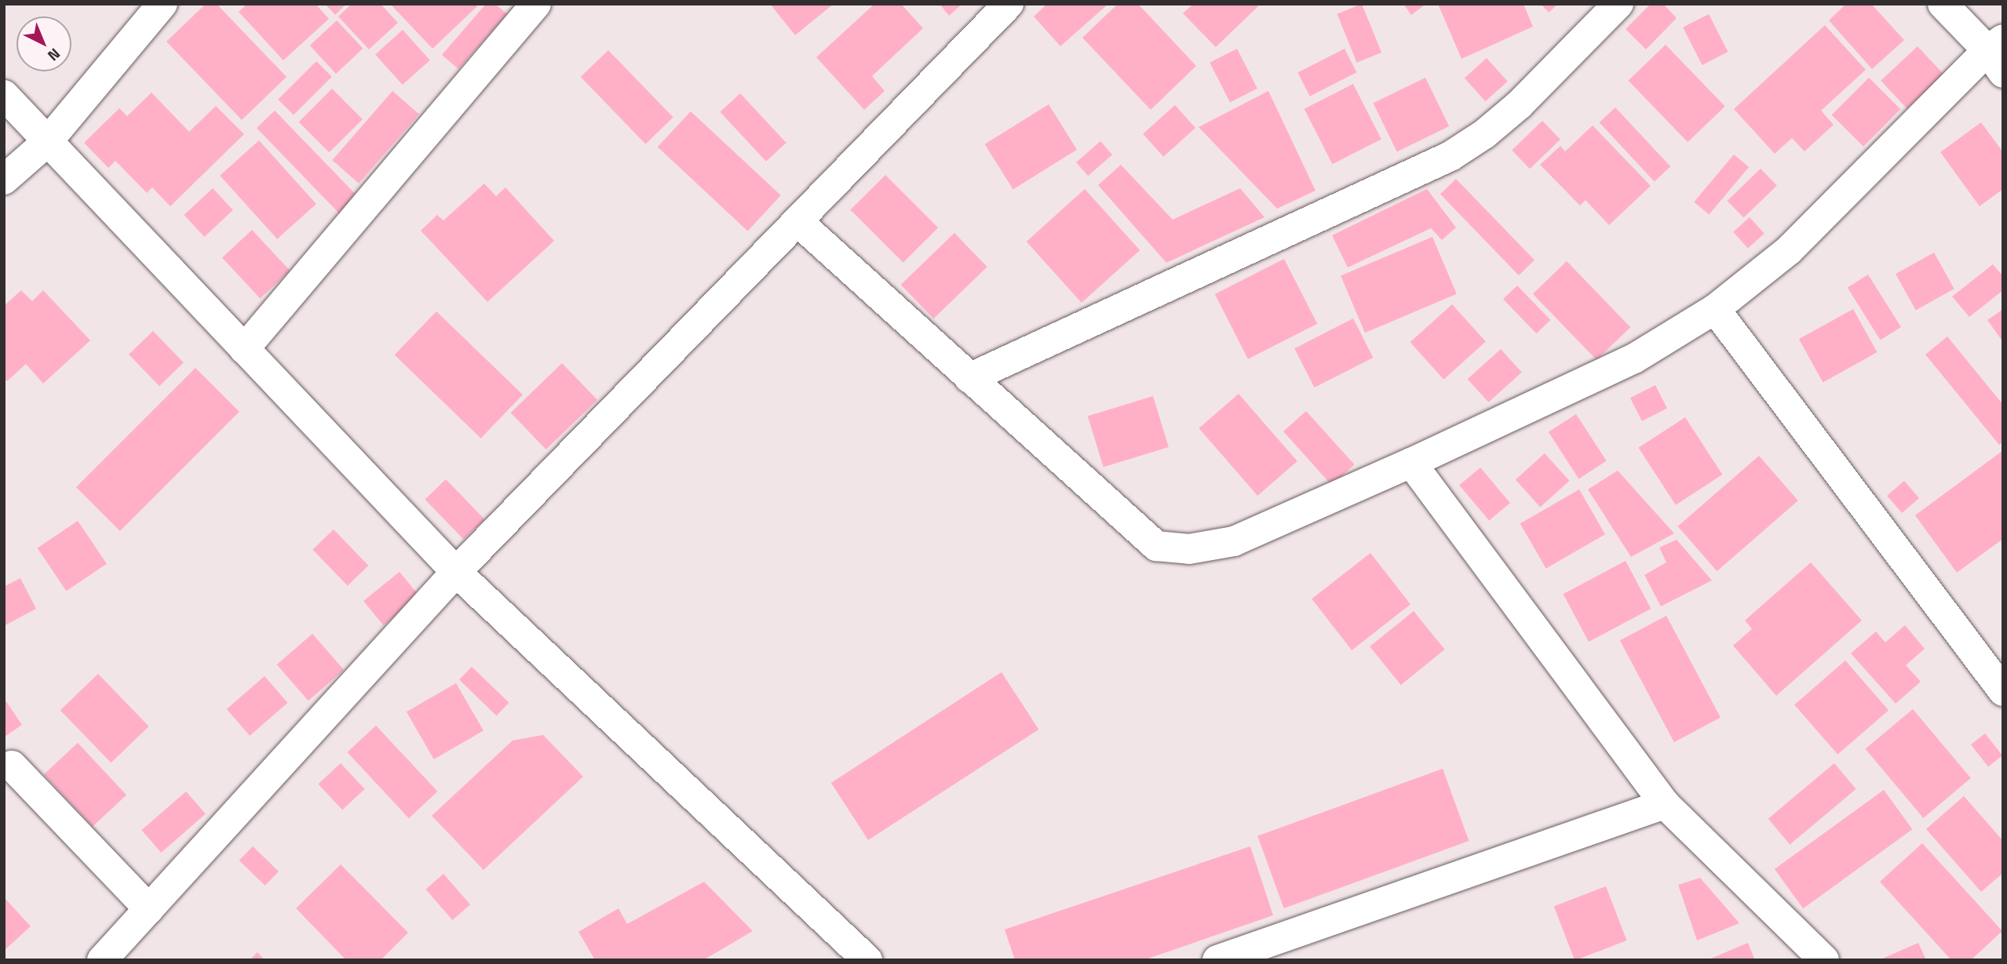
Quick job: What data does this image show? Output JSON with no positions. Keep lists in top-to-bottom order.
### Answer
{
  "north": "bottom right"
}
